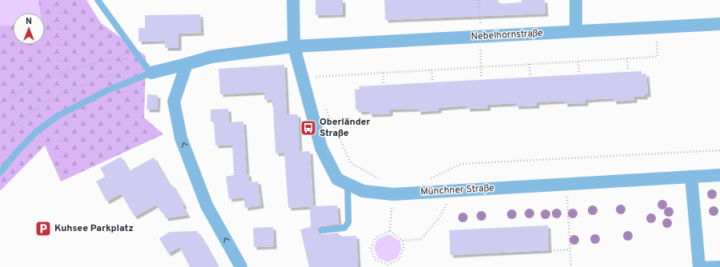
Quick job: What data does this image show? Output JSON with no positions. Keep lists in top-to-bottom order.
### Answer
{
  "streets": {
    "street": ["Nebelhornstraße", "Münchner Straße"]
  },
  "crossings": [
    ["Nebelhornstraße", "Münchner Straße"]
  ],
  "places": {
    "bus stop": ["Oberländer Straße"],
    "parking": ["Kuhsee Parkplatz"]
  },
  "north": "top"
}
